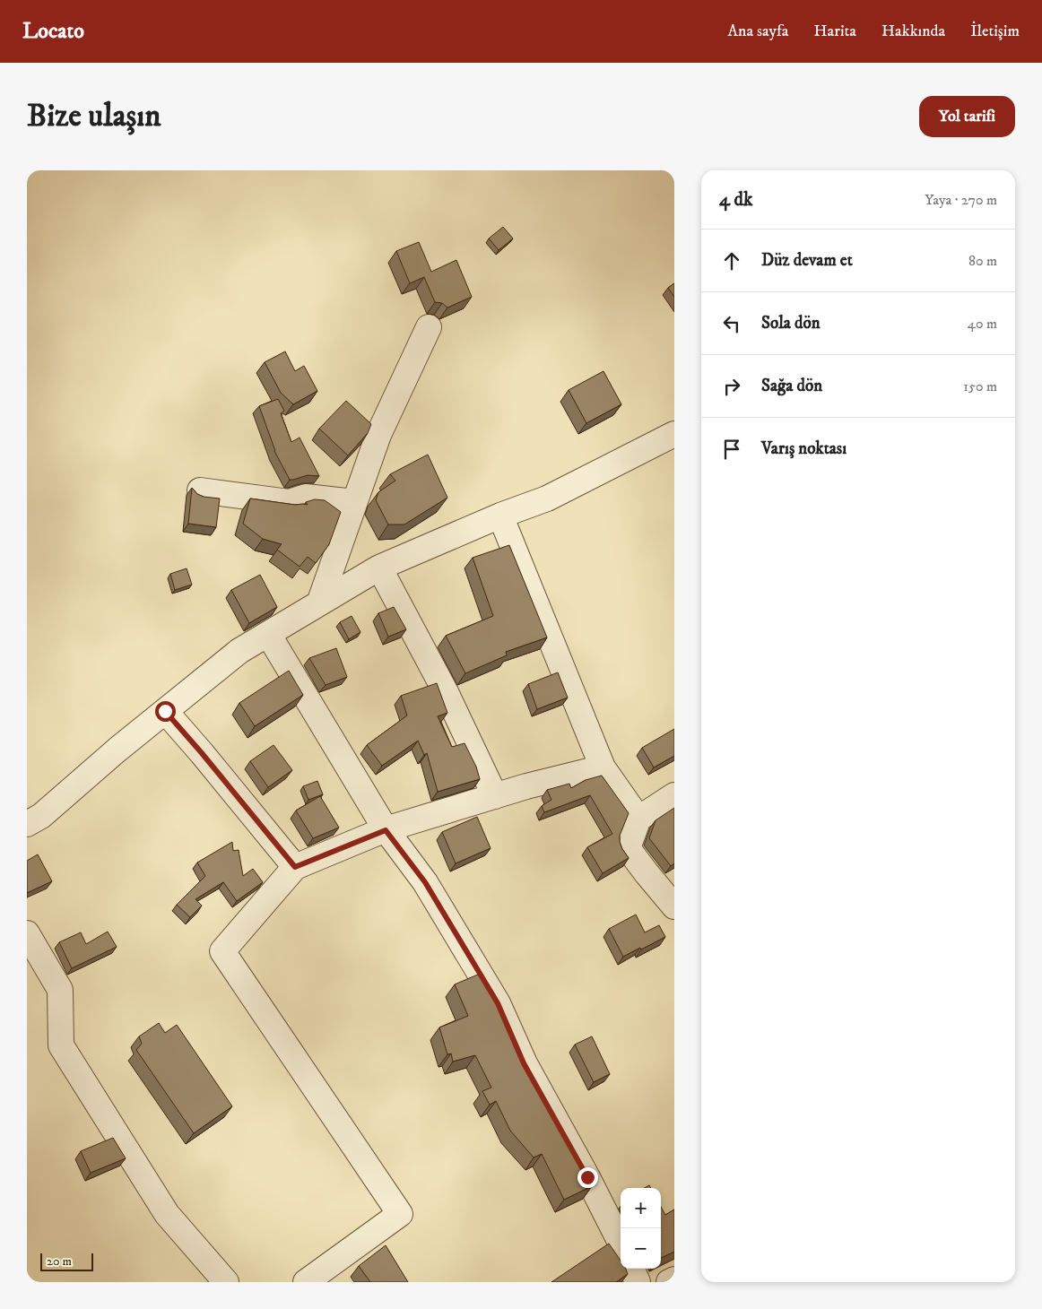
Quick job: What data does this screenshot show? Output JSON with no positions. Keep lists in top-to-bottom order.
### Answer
{
  "scale_bar": "20 m",
  "page": {
    "header": "Locato",
    "nav": [
      "Ana sayfa",
      "Harita",
      "Hakkında",
      "İletişim"
    ],
    "buttons": "Yol tarifi",
    "title": "Bize ulaşın",
    "heading": ["4 dk", "Yaya · 270 m"],
    "list": [
      ["Düz devam et", "80 m"],
      ["Sola dön", "40 m"],
      ["Sağa dön", "150 m"],
      "Varış noktası"
    ],
    "map_buttons": ["+", "−"],
    "scale": "20 m"
  }
}
